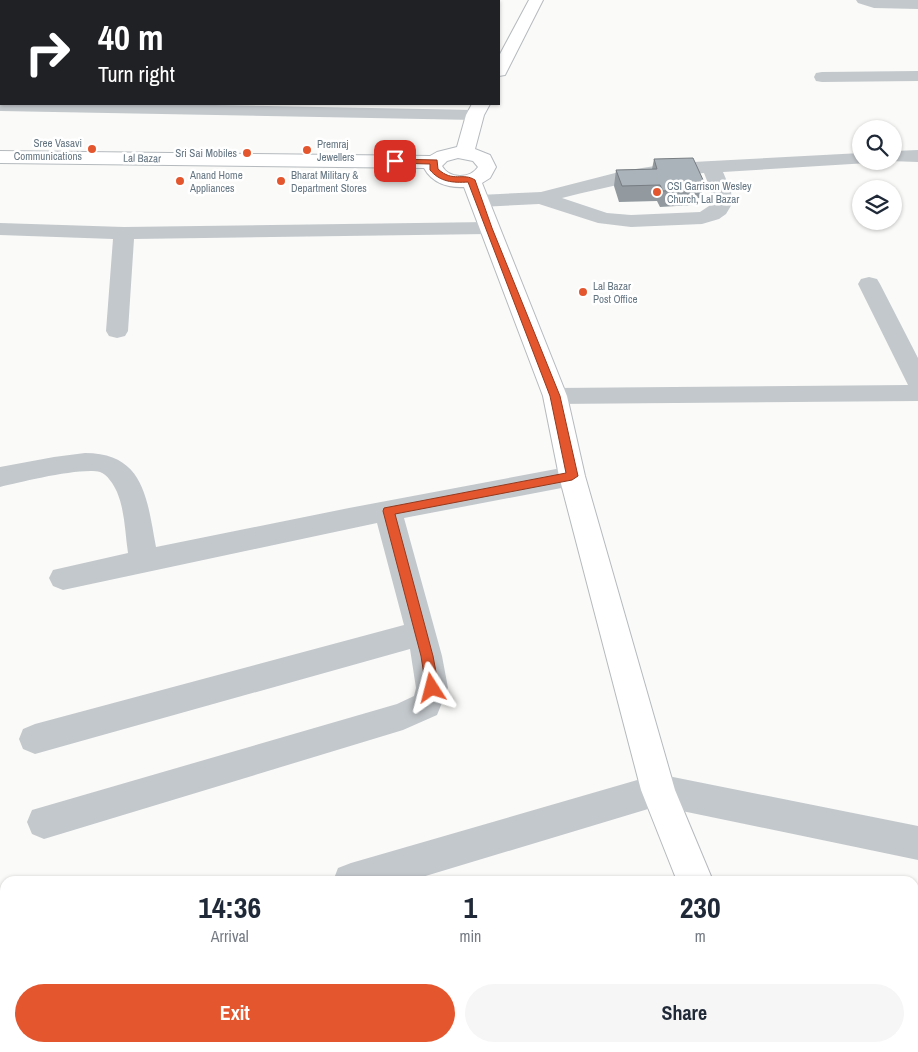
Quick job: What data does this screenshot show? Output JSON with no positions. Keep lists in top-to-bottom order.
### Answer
{
  "streets": {
    "main road": ["Lal Bazar"]
  },
  "places": [
    "Sree Vasavi Communications",
    "Premraj Jewellers",
    "Sri Sai Mobiles",
    "Anand Home Appliances",
    "Bharat Military & Department Stores",
    "CSI Garrison Wesley Church, Lal Bazar",
    "Lal Bazar Post Office"
  ],
  "page": {
    "turn": ["40 m", "Turn right"],
    "eta": [
      "14:36",
      "Arrival",
      "1",
      "min",
      "230",
      "m"
    ],
    "buttons": ["Exit", "Share"]
  }
}
